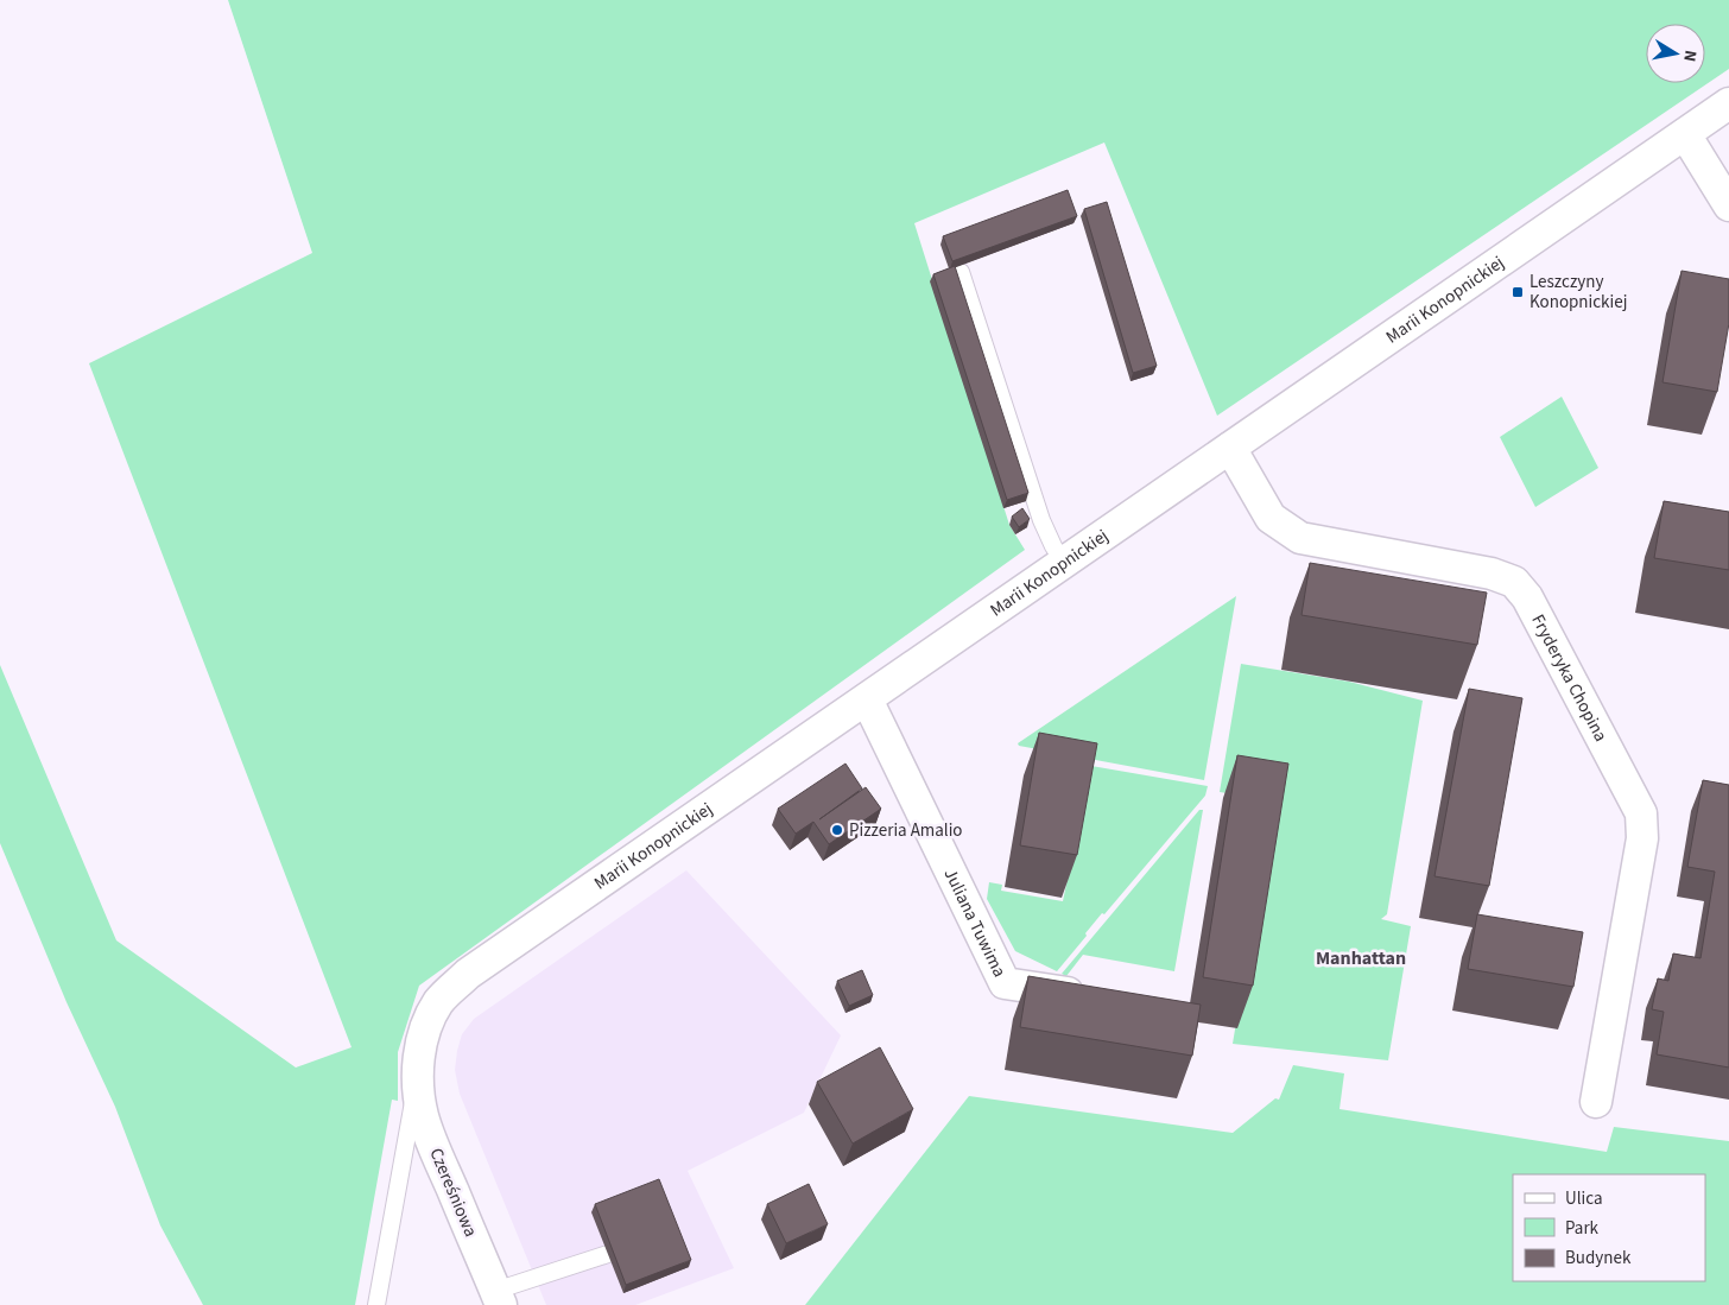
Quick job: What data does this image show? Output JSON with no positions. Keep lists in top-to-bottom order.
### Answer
{
  "streets": {
    "street": [
      "Marii Konopnickiej",
      "Fryderyka Chopina",
      "Juliana Tuwima",
      "Czereśniowa"
    ]
  },
  "crossings": [
    ["Marii Konopnickiej", "Fryderyka Chopina"],
    ["Marii Konopnickiej", "Juliana Tuwima"],
    ["Marii Konopnickiej", "Czereśniowa"]
  ],
  "districts": ["Manhattan"],
  "places": {
    "transit": ["Leszczyny Konopnickiej"],
    "other": ["Pizzeria Amalio"]
  },
  "legend": ["Ulica", "Park", "Budynek"],
  "north": "right"
}
